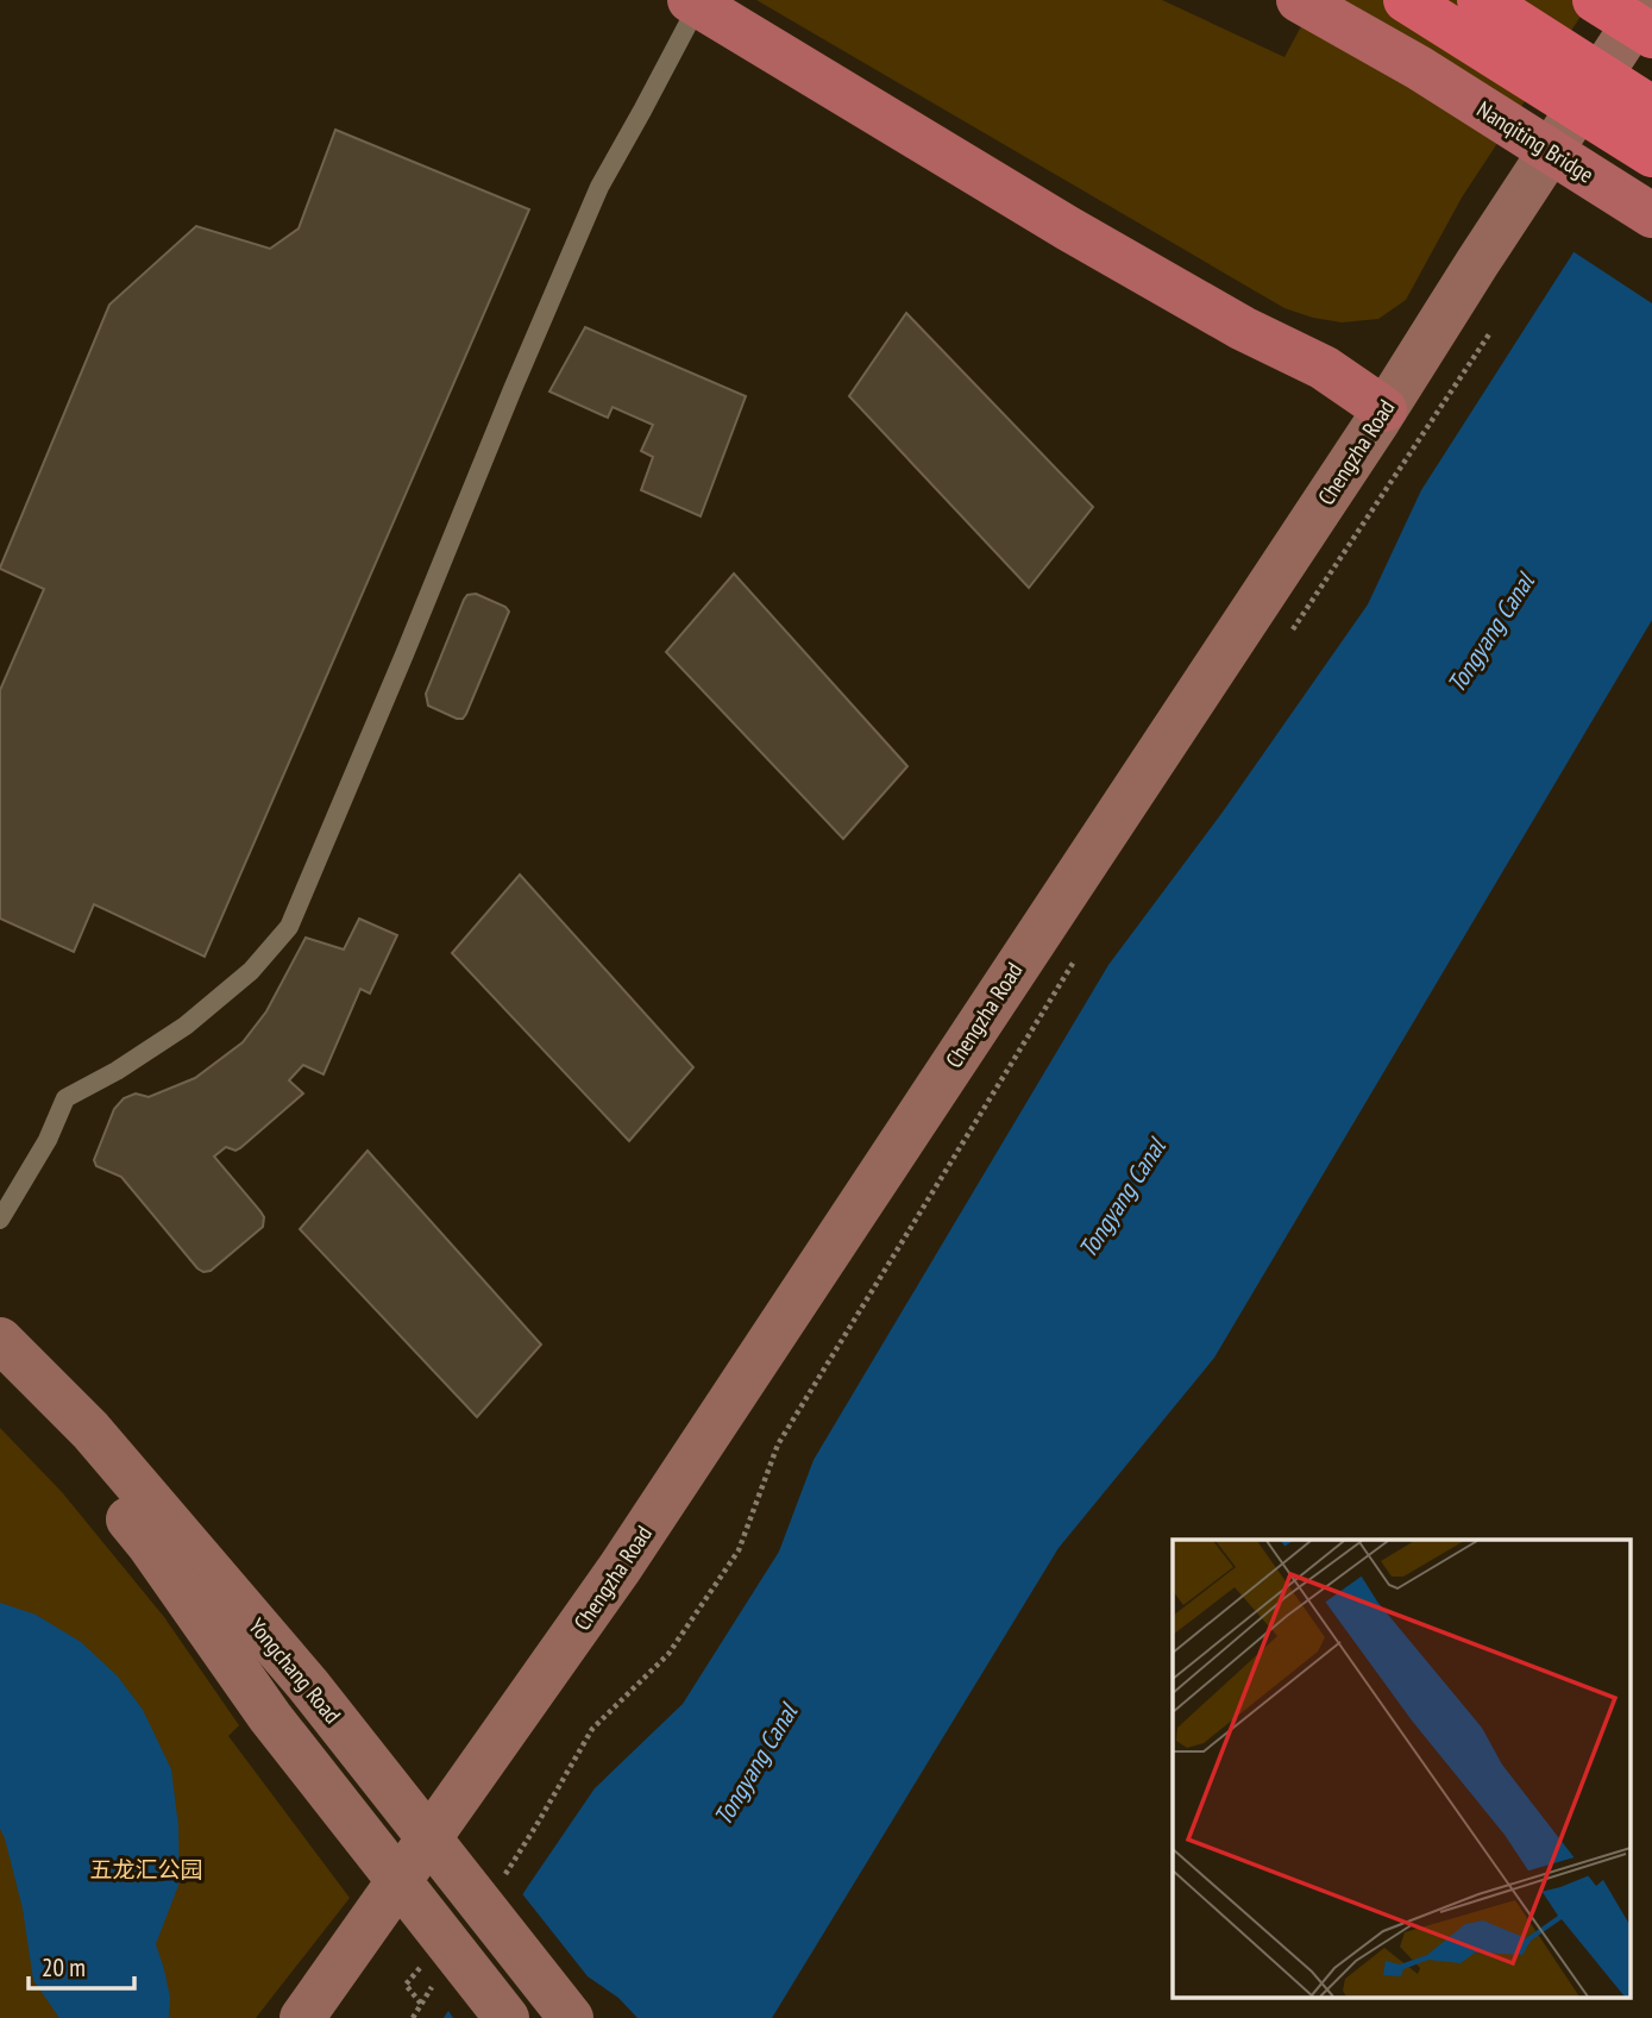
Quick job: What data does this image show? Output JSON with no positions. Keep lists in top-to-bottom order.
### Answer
{
  "streets": {
    "main road": ["Nanqiting Bridge"],
    "street": ["Chengzha Road", "Yongchang Road"]
  },
  "water": ["Tongyang Canal"],
  "parks": ["五龙汇公园"],
  "scale_bar": "20 m"
}
